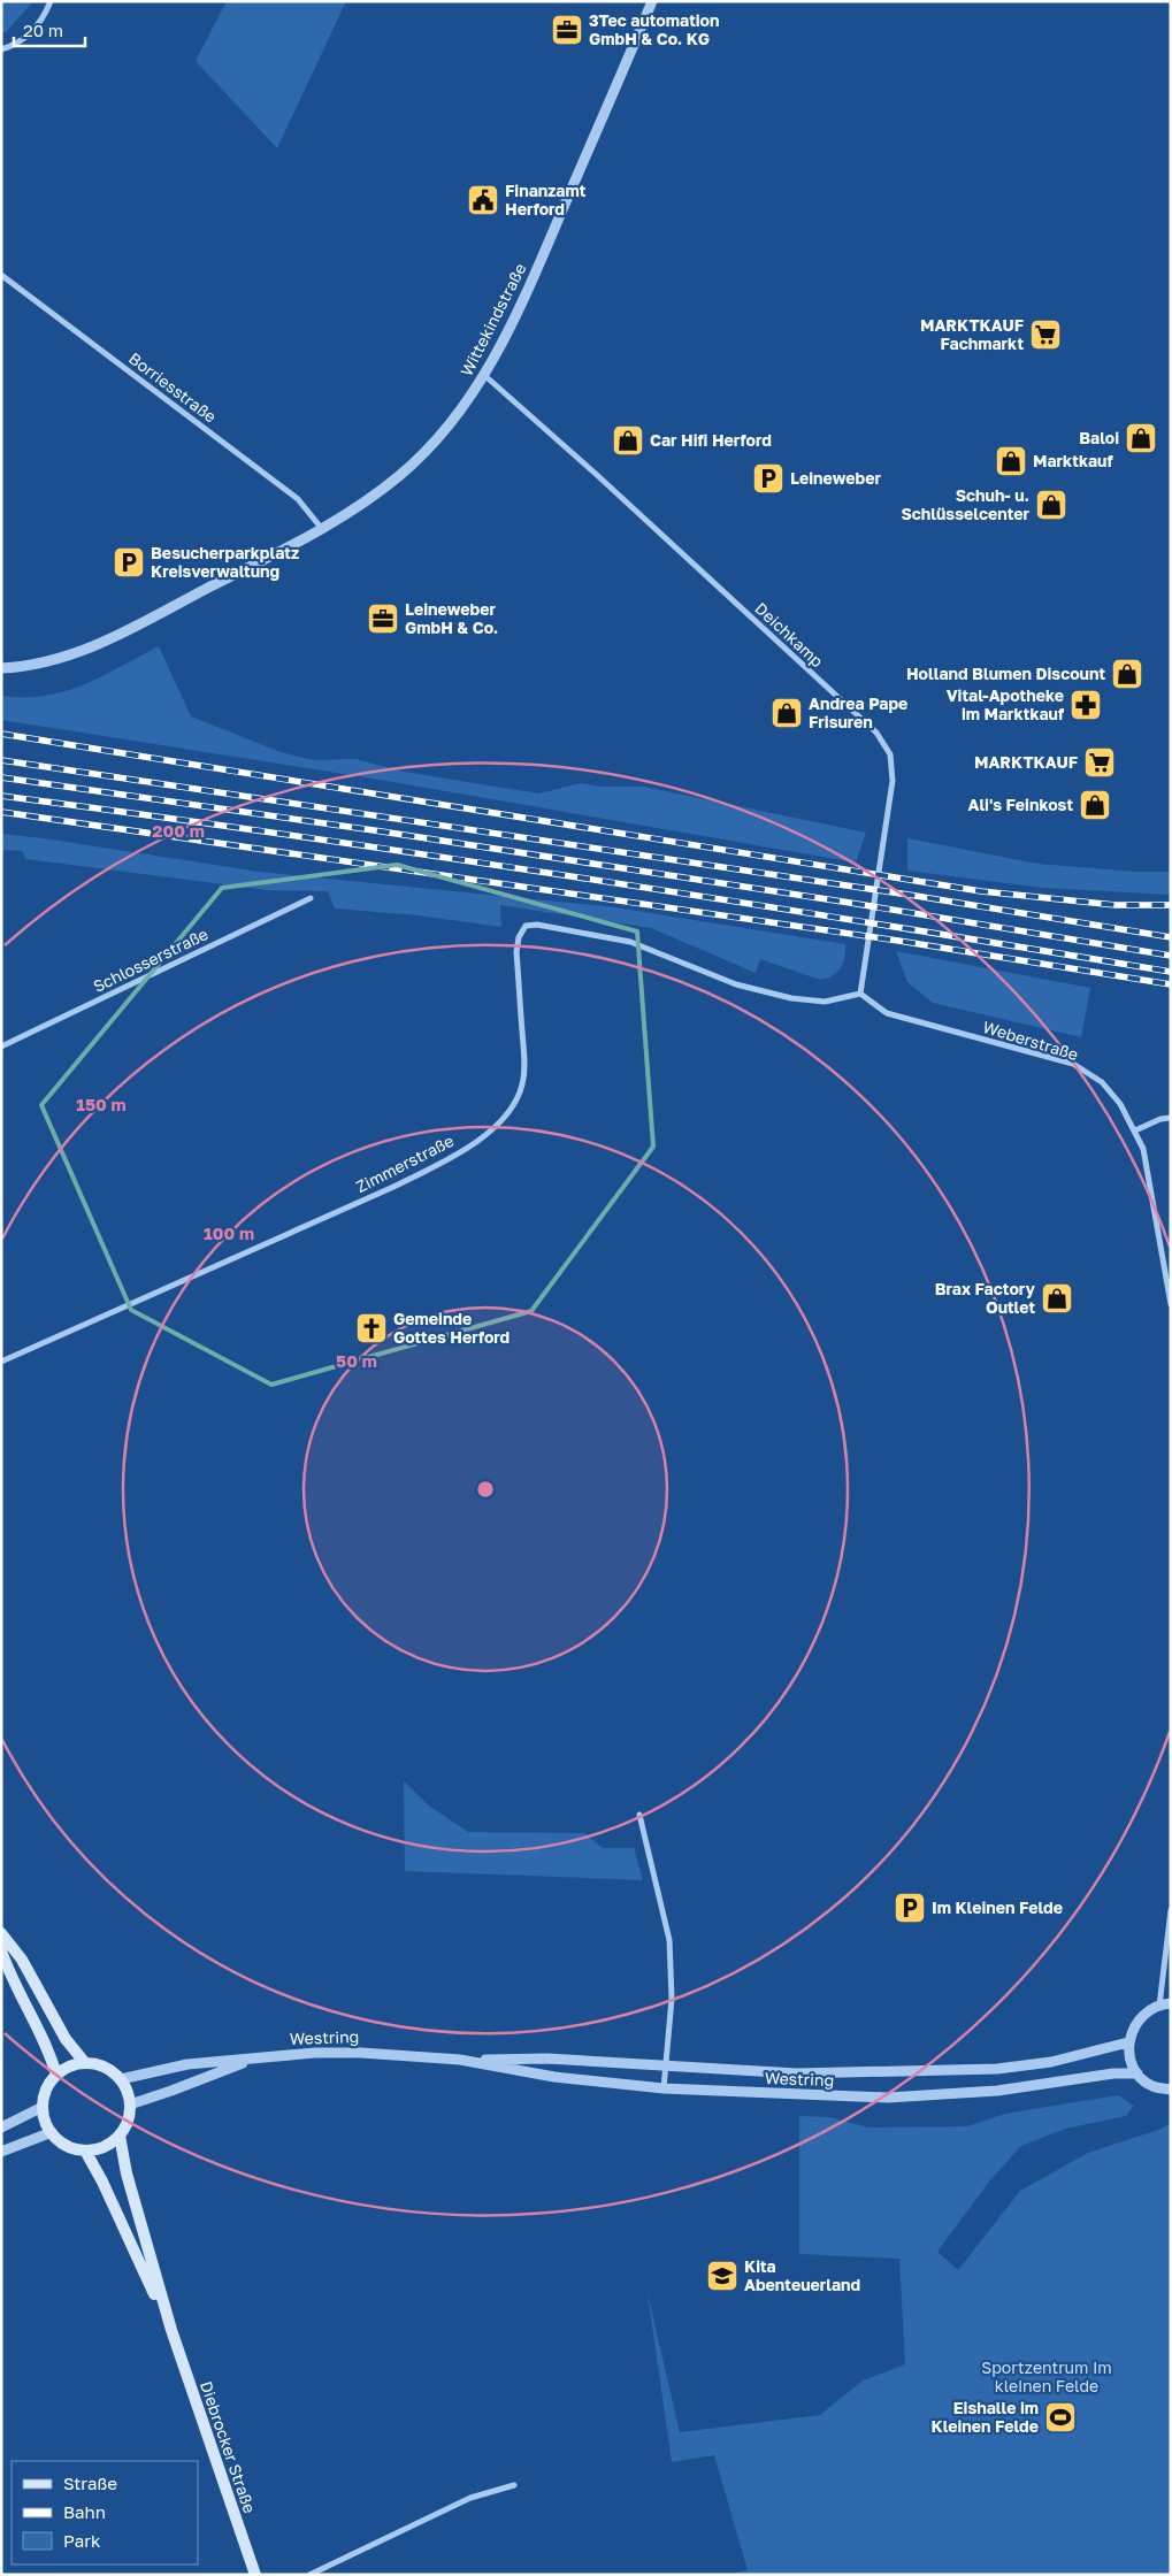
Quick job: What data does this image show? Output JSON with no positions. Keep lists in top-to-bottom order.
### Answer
{
  "streets": {
    "main road": ["Diebrocker Straße"],
    "street": [
      "Wittekindstraße",
      "Borriesstraße",
      "Deichkamp",
      "Schlosserstraße",
      "Weberstraße",
      "Zimmerstraße",
      "Westring"
    ]
  },
  "crossings": [
    ["Wittekindstraße", "Borriesstraße"],
    ["Wittekindstraße", "Deichkamp"],
    ["Deichkamp", "Weberstraße"],
    ["Deichkamp", "Zimmerstraße"],
    ["Weberstraße", "Zimmerstraße"],
    ["Westring", "Diebrocker Straße"]
  ],
  "parks": ["Sportzentrum Im kleinen Felde"],
  "places": {
    "office": ["3Tec automation GmbH & Co. KG", "Leineweber GmbH & Co."],
    "public building": ["Finanzamt Herford"],
    "supermarket": ["MARKTKAUF Fachmarkt", "MARKTKAUF"],
    "shop": [
      "Baloi",
      "Car Hifi Herford",
      "Marktkauf",
      "Schuh- u. Schlüsselcenter",
      "Holland Blumen Discount",
      "Andrea Pape Frisuren",
      "Ali's Feinkost",
      "Brax Factory Outlet"
    ],
    "parking": ["Leineweber", "Besucherparkplatz Kreisverwaltung", "Im Kleinen Felde"],
    "pharmacy": ["Vital-Apotheke im Marktkauf"],
    "church": ["Gemeinde Gottes Herford"],
    "school or university": ["Kita Abenteuerland"],
    "sports": ["Eishalle im Kleinen Felde"]
  },
  "legend": ["Straße", "Bahn", "Park"],
  "scale_bar": "20 m",
  "rings": [
    "200 m",
    "150 m",
    "100 m",
    "50 m"
  ]
}
